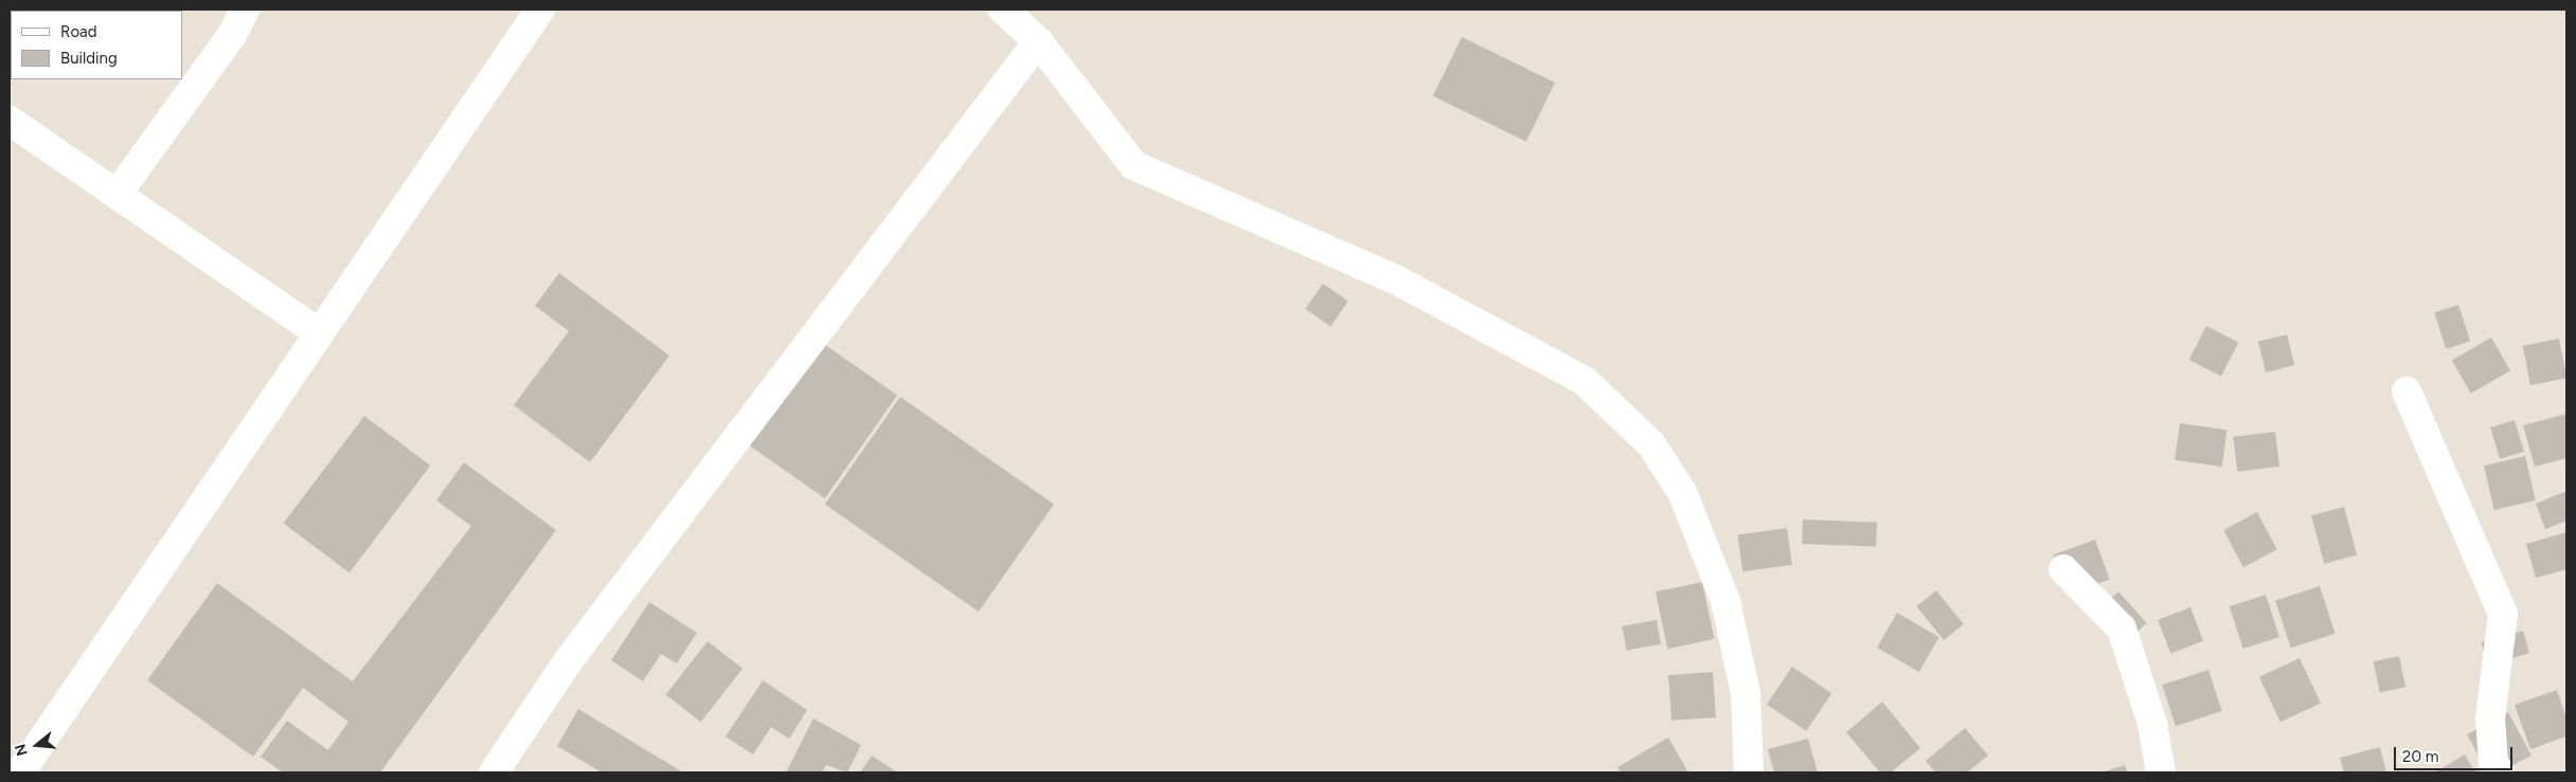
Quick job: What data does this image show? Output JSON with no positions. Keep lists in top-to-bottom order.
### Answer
{
  "legend": ["Road", "Building"],
  "scale_bar": "20 m",
  "north": "left"
}
